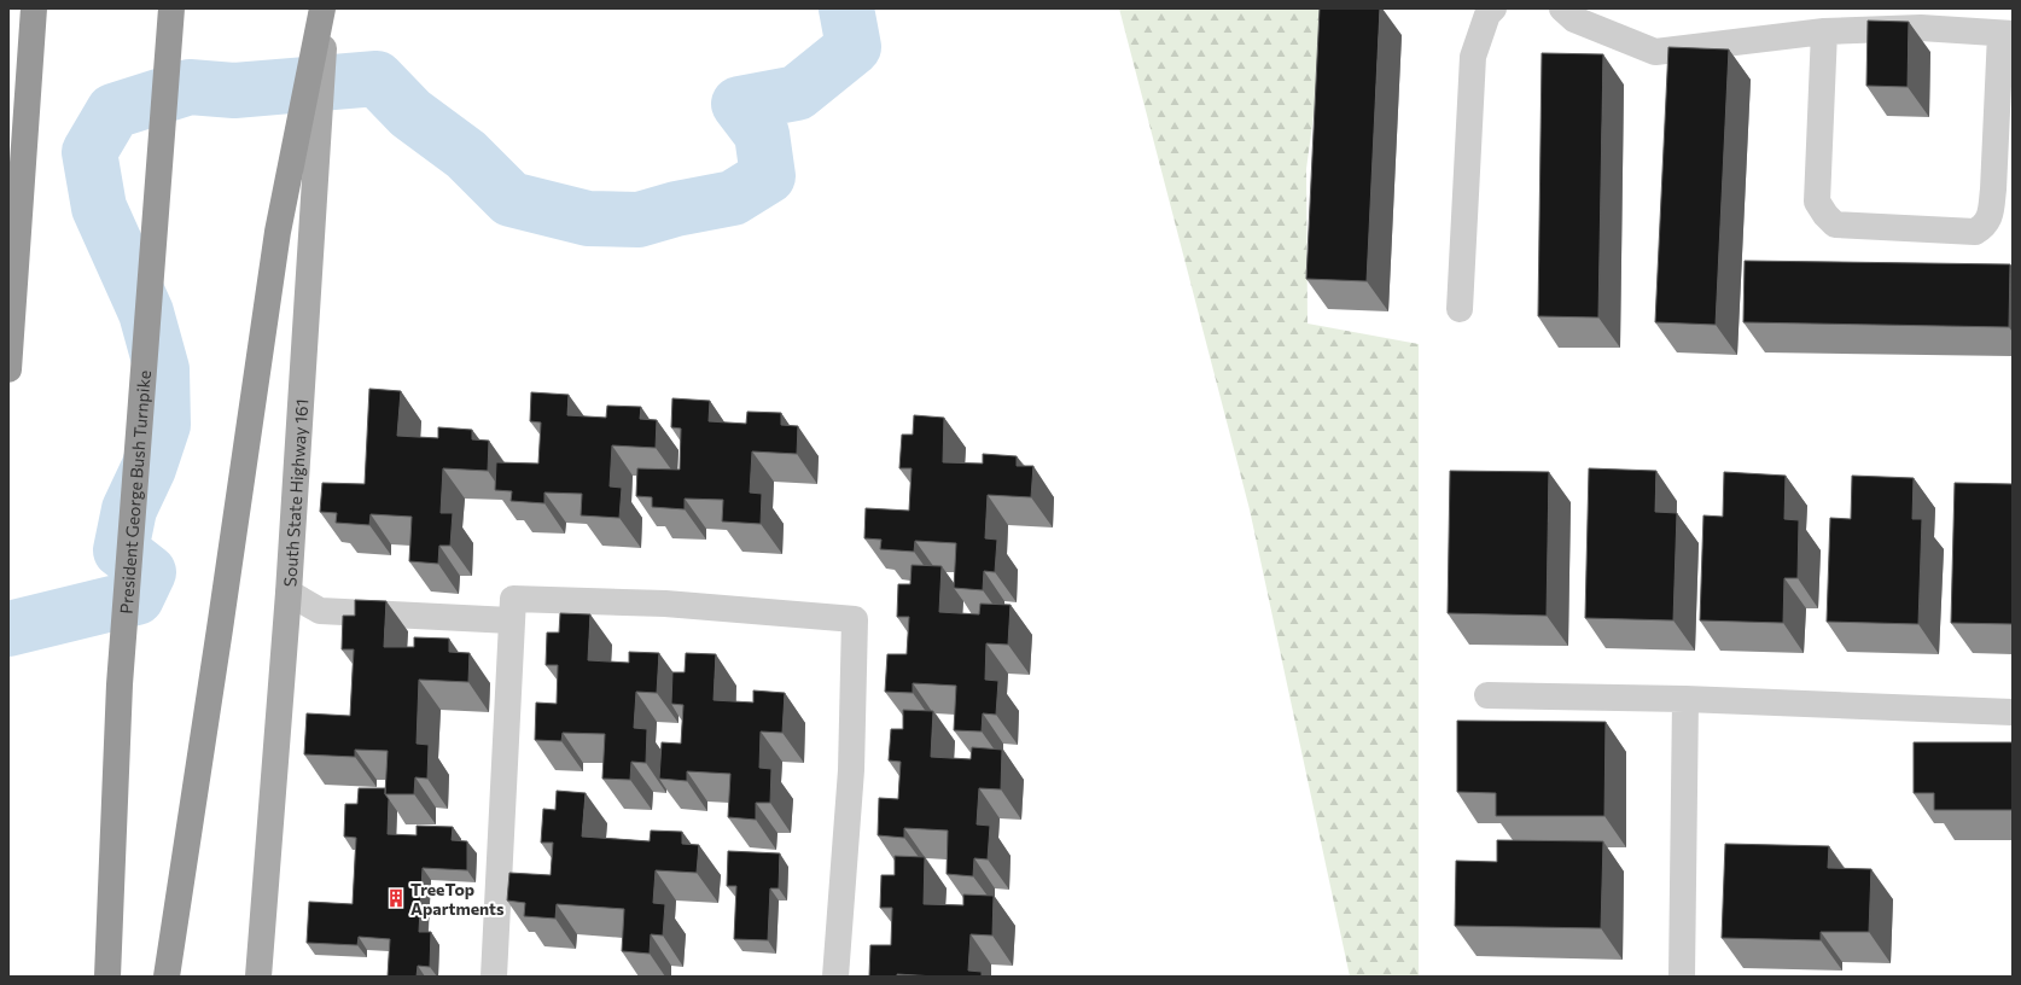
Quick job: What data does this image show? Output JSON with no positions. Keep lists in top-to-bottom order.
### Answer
{
  "streets": {
    "highway": ["President George Bush Turnpike"],
    "main road": ["South State Highway 161"]
  },
  "places": {
    "building": ["TreeTop Apartments"]
  }
}
